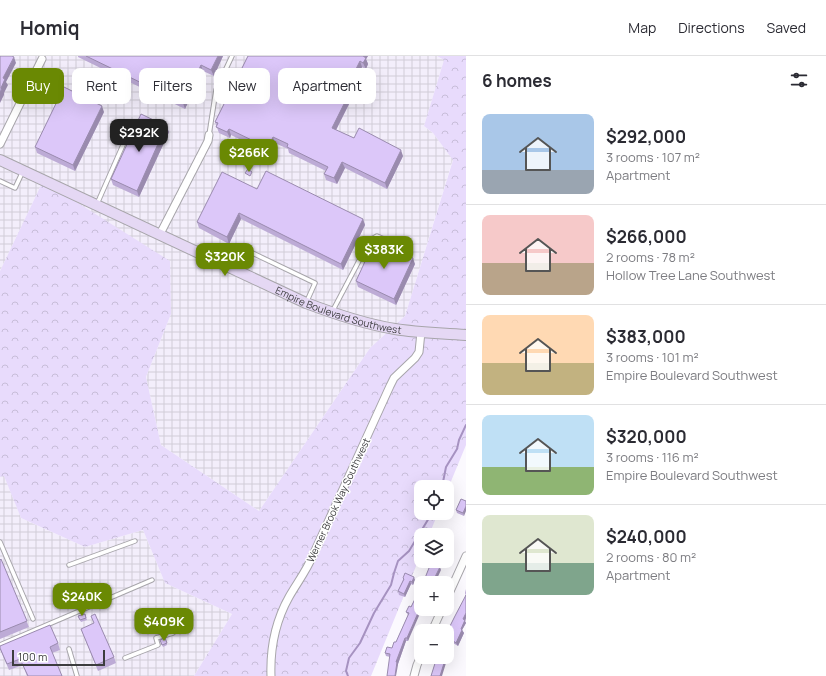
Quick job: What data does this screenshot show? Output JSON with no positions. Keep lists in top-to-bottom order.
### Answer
{
  "streets": {
    "street": ["Empire Boulevard Southwest", "Werner Brook Way Southwest"]
  },
  "crossings": [
    ["Empire Boulevard Southwest", "Werner Brook Way Southwest"]
  ],
  "scale_bar": "100 m",
  "page": {
    "header": "Homiq",
    "nav": ["Map", "Directions", "Saved"],
    "heading": "6 homes",
    "chip": [
      "Buy",
      "Rent",
      "Filters",
      "New",
      "Apartment"
    ],
    "list": [
      {
        "name": "$292,000",
        "note": "3 rooms · 107 m² · Apartment"
      },
      {
        "name": "$266,000",
        "note": "2 rooms · 78 m² · Hollow Tree Lane Southwest"
      },
      {
        "name": "$383,000",
        "note": "3 rooms · 101 m² · Empire Boulevard Southwest"
      },
      {
        "name": "$320,000",
        "note": "3 rooms · 116 m² · Empire Boulevard Southwest"
      },
      {
        "name": "$240,000",
        "note": "2 rooms · 80 m² · Apartment"
      }
    ],
    "price": [
      "$292K",
      "$266K",
      "$383K",
      "$320K",
      "$240K",
      "$409K"
    ],
    "map_buttons": ["+", "−"],
    "scale": "100 m"
  }
}
